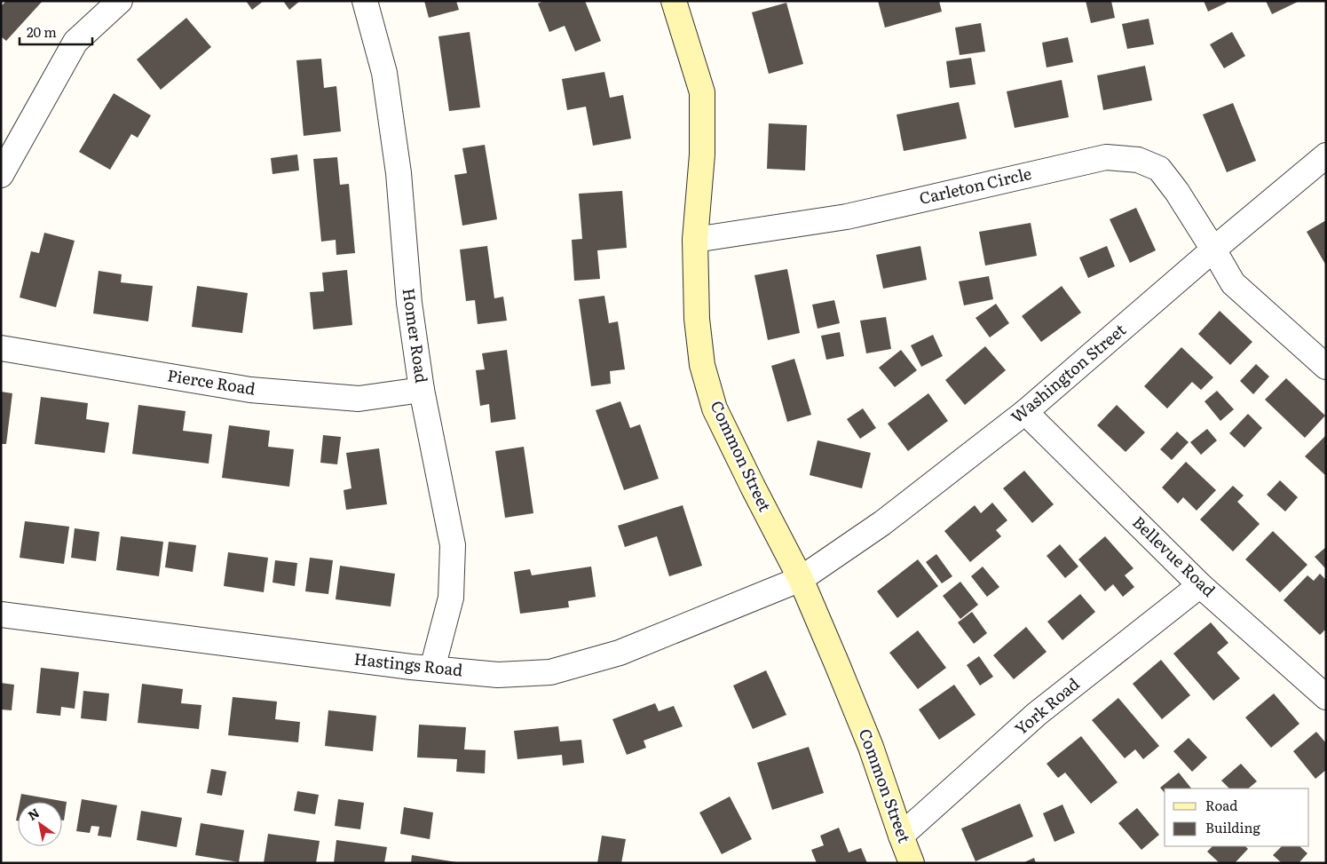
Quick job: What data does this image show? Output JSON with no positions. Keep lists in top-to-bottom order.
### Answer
{
  "streets": {
    "main road": ["Common Street"],
    "street": [
      "Carleton Circle",
      "Homer Road",
      "Washington Street",
      "Pierce Road",
      "Bellevue Road",
      "Hastings Road",
      "York Road"
    ]
  },
  "crossings": [
    ["Carleton Circle", "Washington Street"],
    ["Carleton Circle", "Common Street"],
    ["Homer Road", "Pierce Road"],
    ["Homer Road", "Hastings Road"],
    ["Washington Street", "Common Street"],
    ["Washington Street", "Bellevue Road"],
    ["Washington Street", "Hastings Road"],
    ["Common Street", "Hastings Road"],
    ["Common Street", "York Road"],
    ["Bellevue Road", "York Road"]
  ],
  "legend": ["Road", "Building"],
  "scale_bar": "20 m",
  "north": "top left"
}
